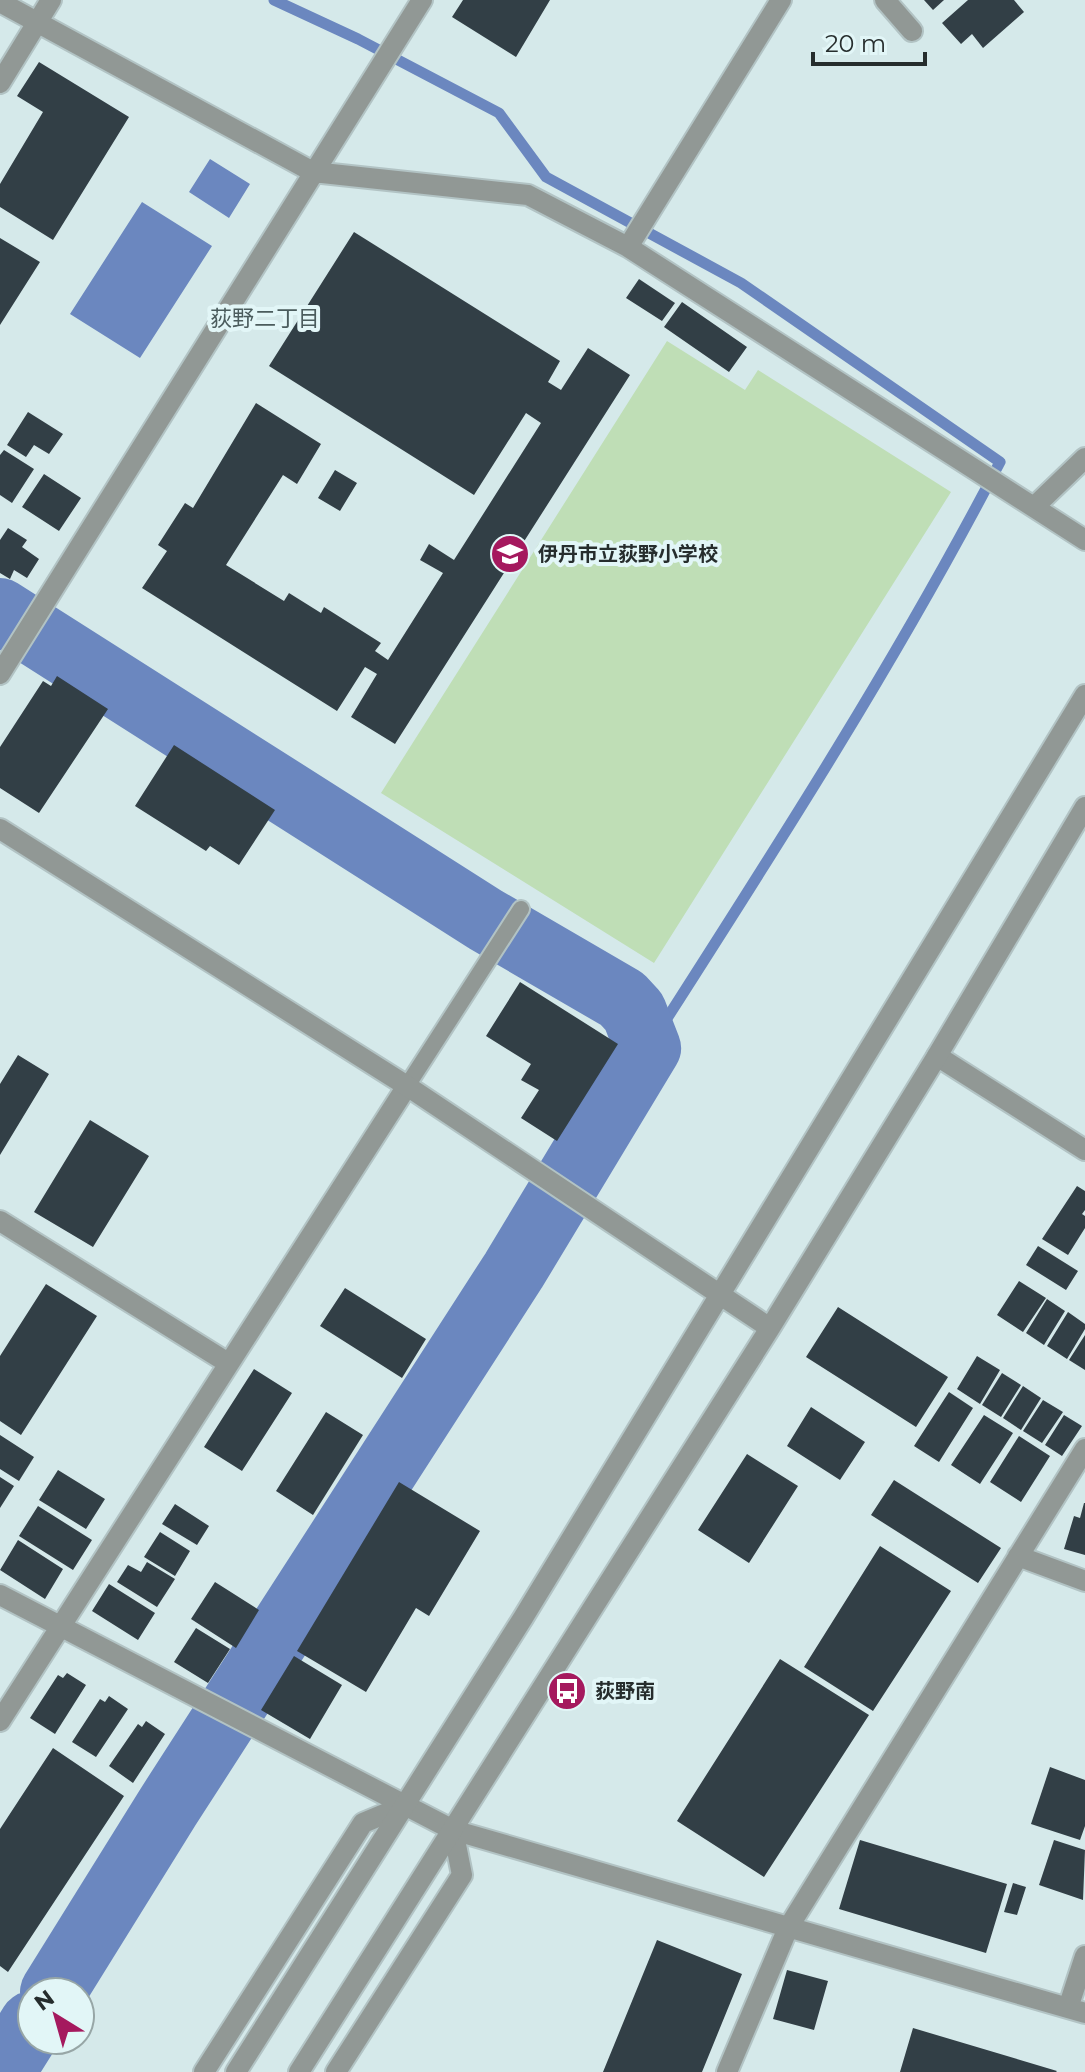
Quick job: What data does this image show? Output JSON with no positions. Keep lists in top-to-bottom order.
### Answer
{
  "districts": ["荻野二丁目"],
  "places": {
    "school or university": ["伊丹市立荻野小学校"],
    "bus stop": ["荻野南"]
  },
  "scale_bar": "20 m",
  "north": "top left"
}
